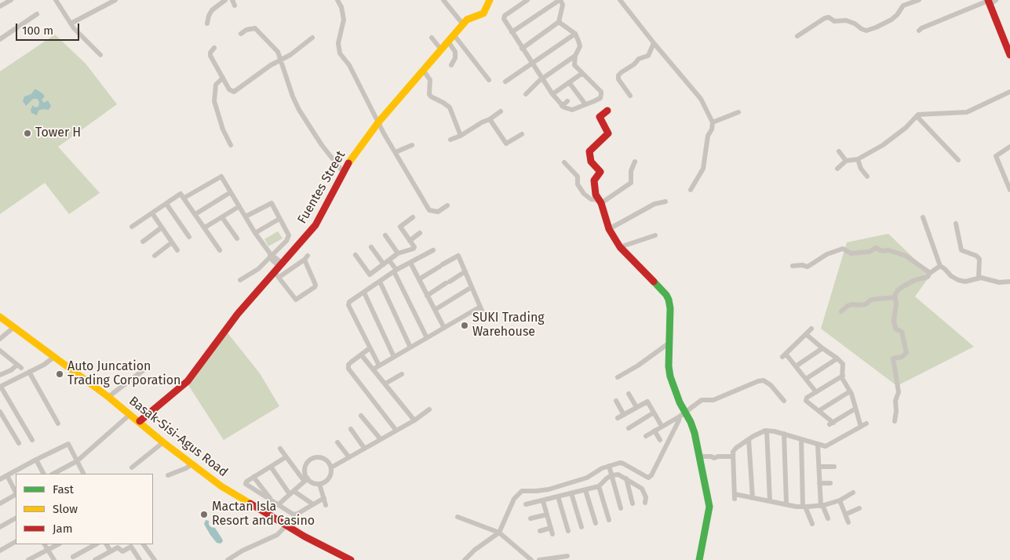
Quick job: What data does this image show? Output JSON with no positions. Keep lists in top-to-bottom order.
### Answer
{
  "streets": {
    "street": ["Fuentes Street", "Basak-Sisi-Agus Road"]
  },
  "crossings": [
    ["Fuentes Street", "Basak-Sisi-Agus Road"]
  ],
  "places": [
    "Tower H",
    "SUKI Trading Warehouse",
    "Auto Juncation Trading Corporation",
    "Mactan Isla Resort and Casino"
  ],
  "legend": ["Fast", "Slow", "Jam"],
  "scale_bar": "100 m"
}
